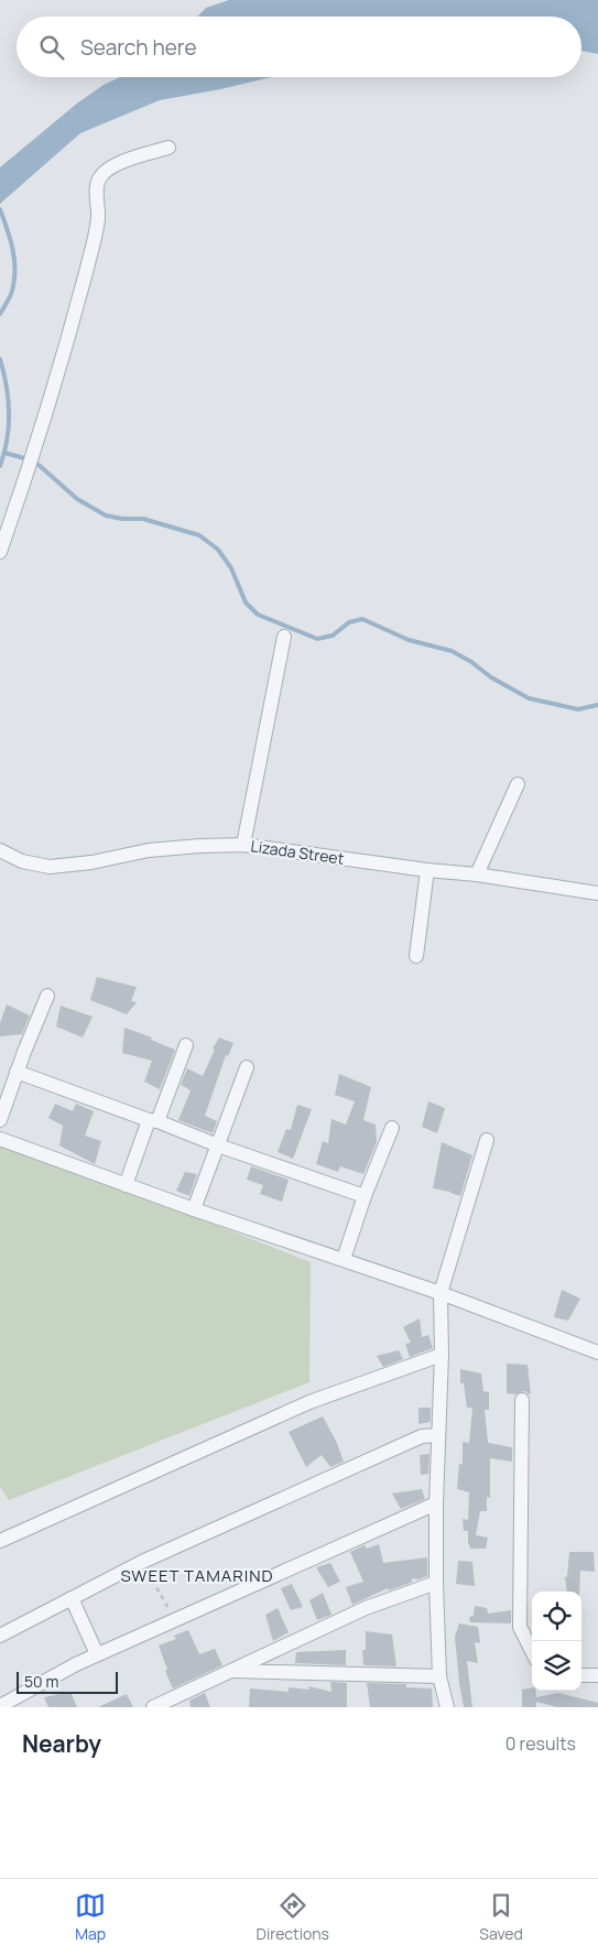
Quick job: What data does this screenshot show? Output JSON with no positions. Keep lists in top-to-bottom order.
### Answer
{
  "streets": {
    "street": ["Lizada Street"]
  },
  "districts": ["SWEET TAMARIND"],
  "scale_bar": "50 m",
  "page": {
    "search": "Search here",
    "scale": "50 m",
    "heading": ["Nearby", "0 results"],
    "nav": ["Map", "Directions", "Saved"]
  }
}
